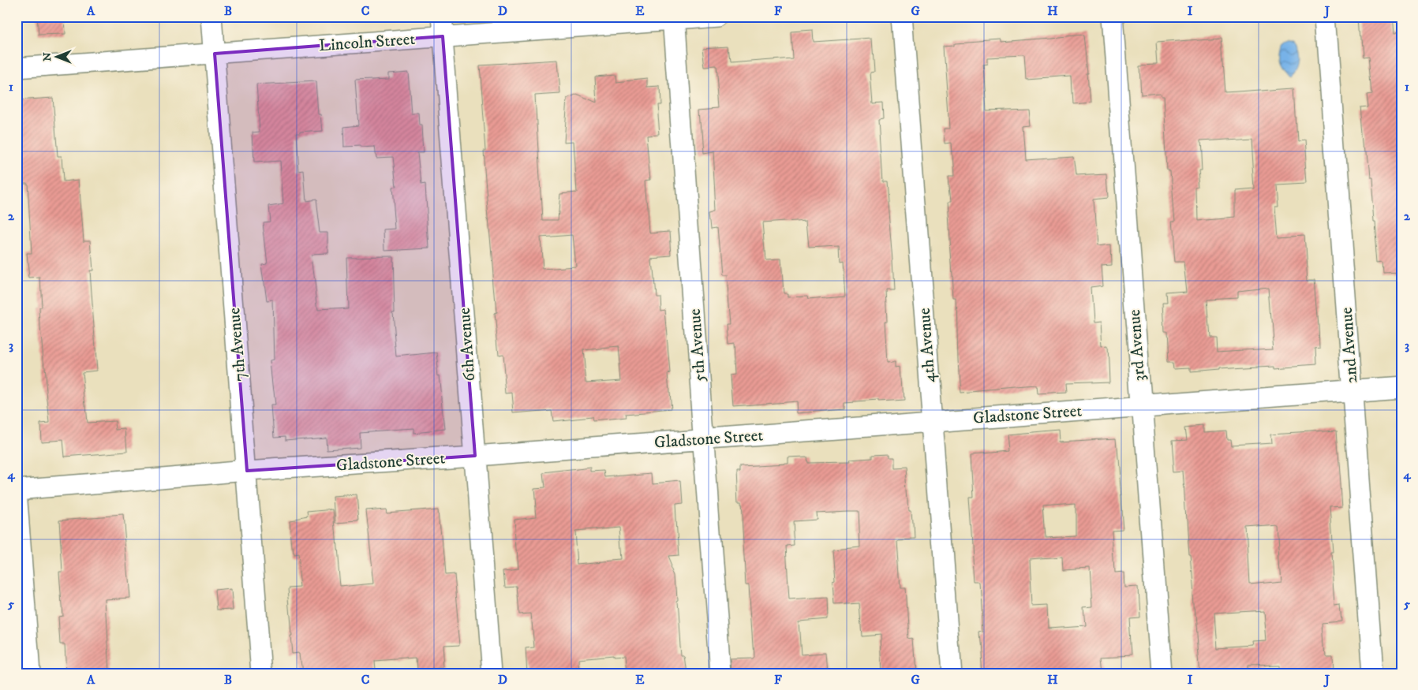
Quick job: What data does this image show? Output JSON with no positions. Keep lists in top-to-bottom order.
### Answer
{
  "streets": {
    "street": [
      "Lincoln Street",
      "7th Avenue",
      "6th Avenue",
      "5th Avenue",
      "4th Avenue",
      "3rd Avenue",
      "2nd Avenue",
      "Gladstone Street"
    ]
  },
  "crossings": [
    ["Lincoln Street", "7th Avenue"],
    ["Lincoln Street", "6th Avenue"],
    ["Lincoln Street", "5th Avenue"],
    ["7th Avenue", "Gladstone Street"],
    ["6th Avenue", "Gladstone Street"],
    ["5th Avenue", "Gladstone Street"],
    ["4th Avenue", "Gladstone Street"],
    ["3rd Avenue", "Gladstone Street"],
    ["2nd Avenue", "Gladstone Street"]
  ],
  "north": "left",
  "grid": {
    "columns": [
      "A",
      "B",
      "C",
      "D",
      "E",
      "F",
      "G",
      "H",
      "I",
      "J"
    ],
    "rows": [
      "1",
      "2",
      "3",
      "4",
      "5"
    ]
  }
}
